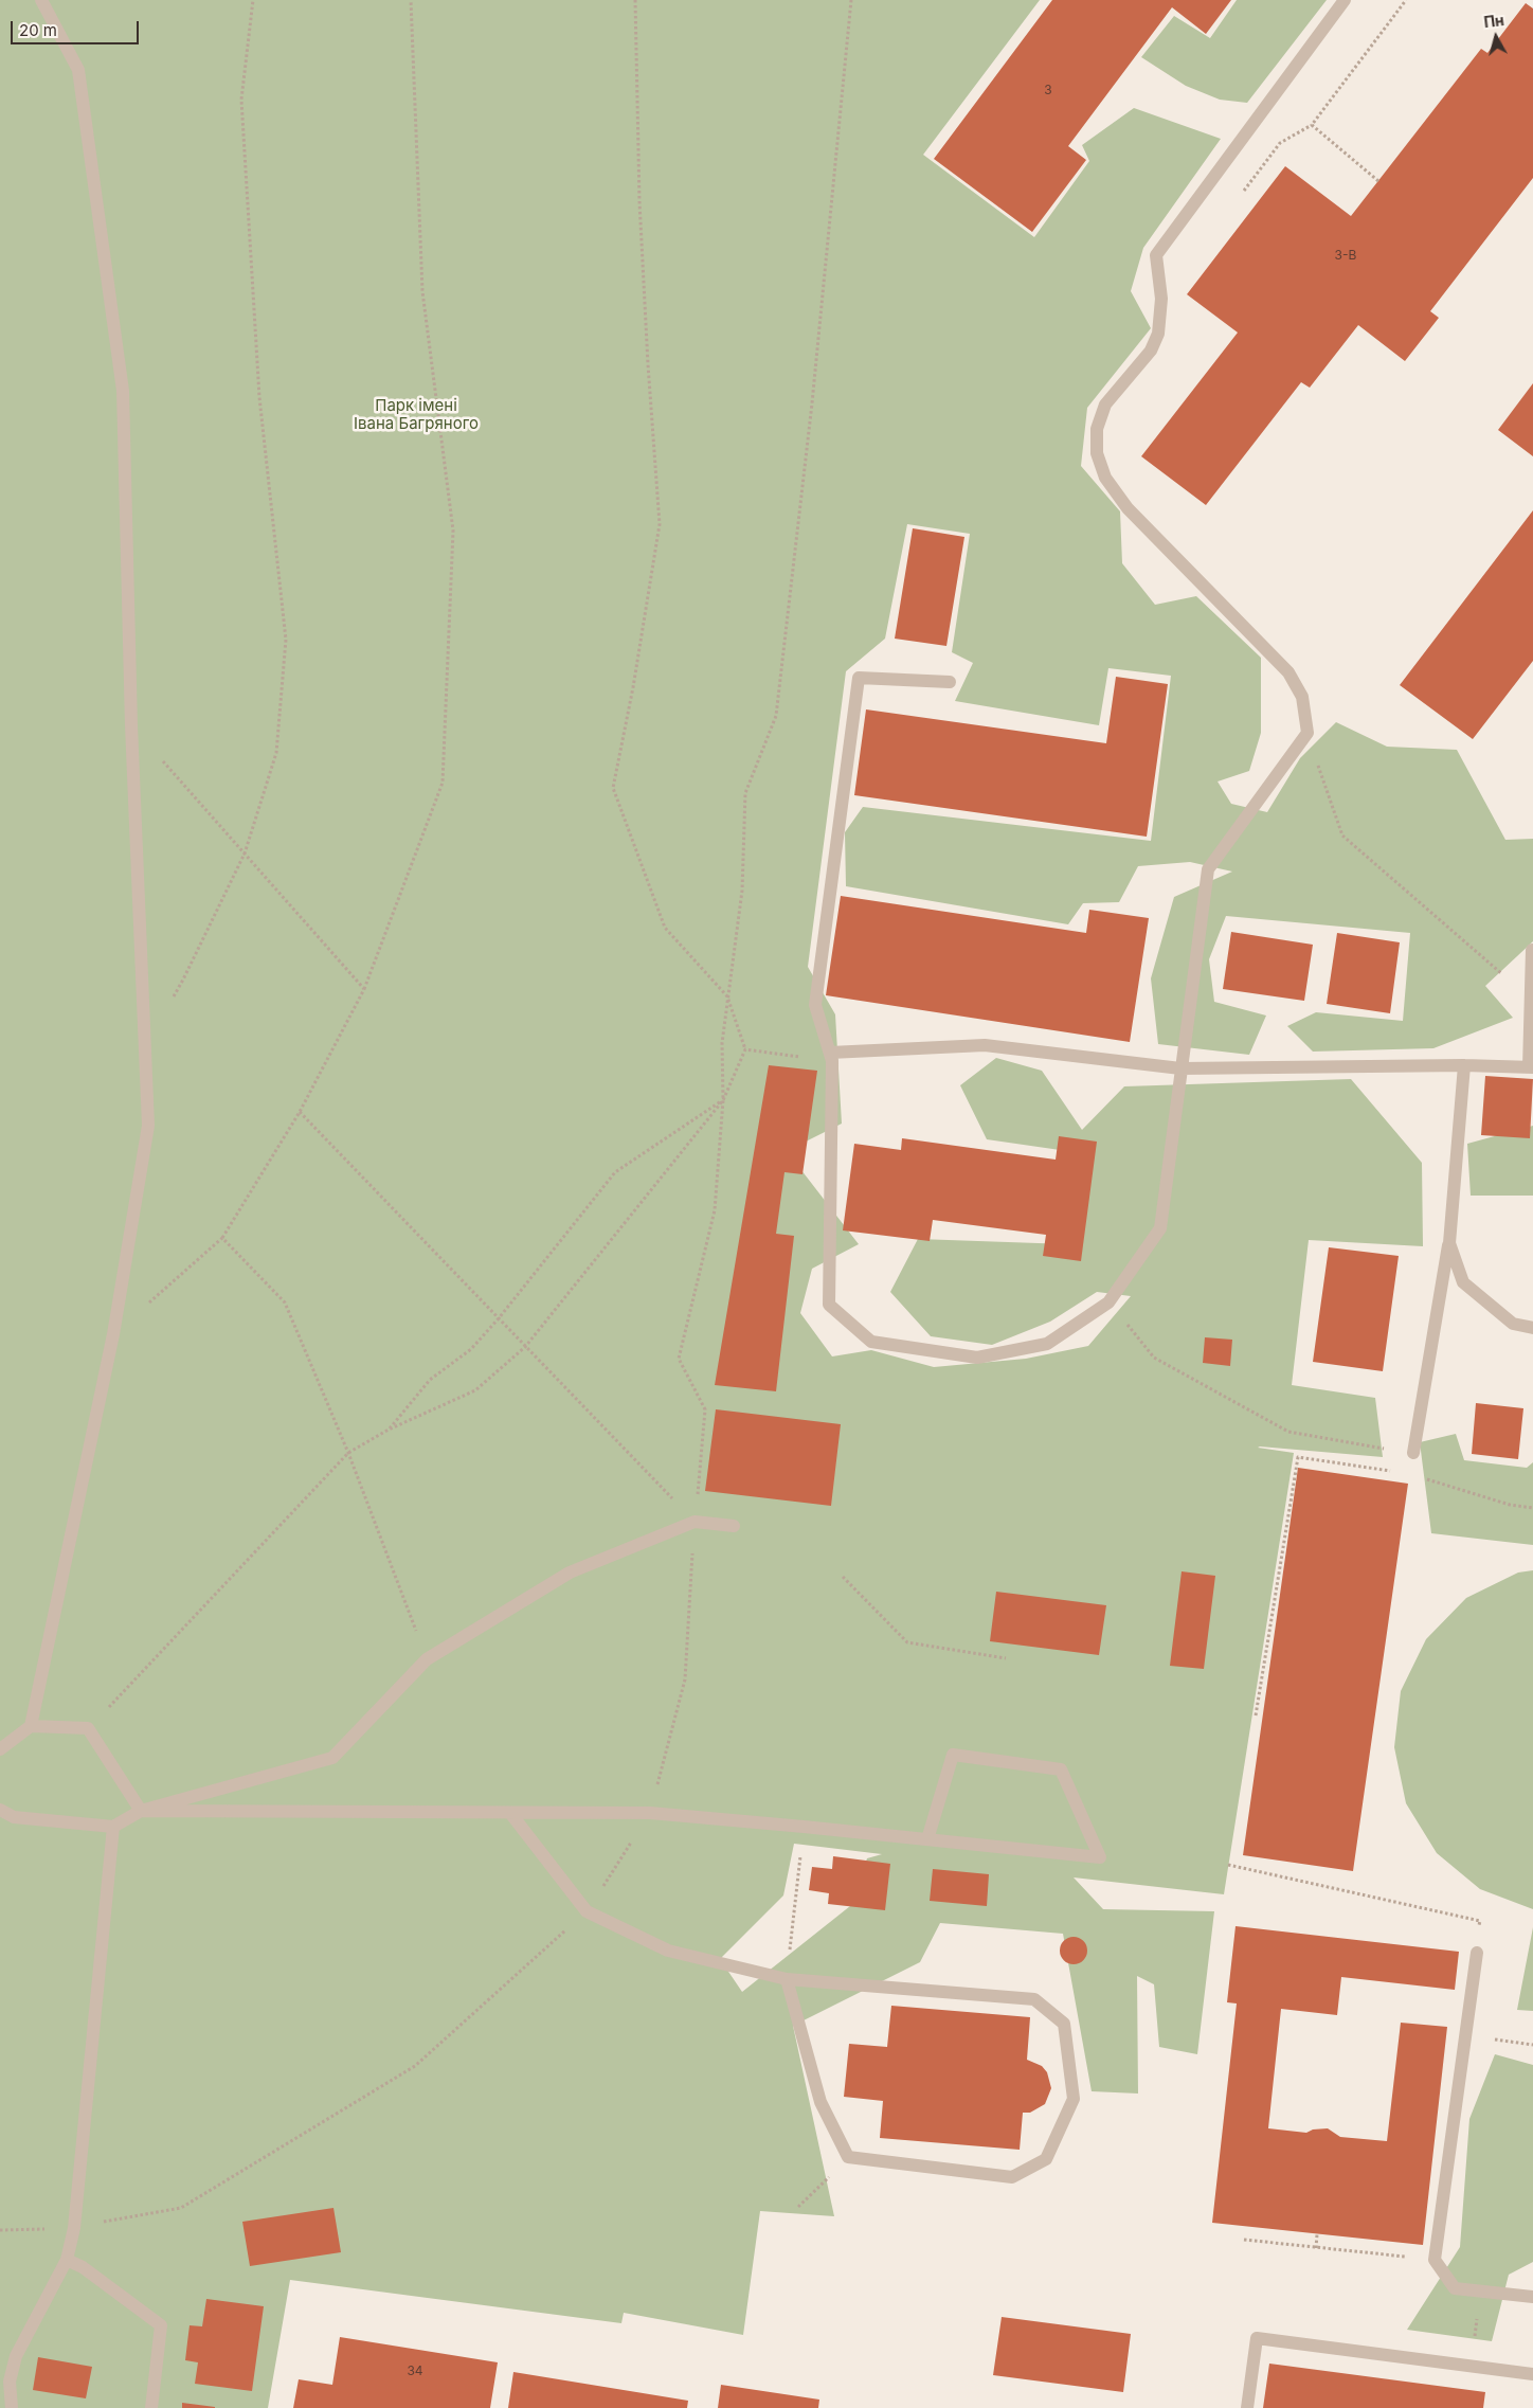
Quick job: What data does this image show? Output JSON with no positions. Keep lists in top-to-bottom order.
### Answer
{
  "parks": ["Парк імені Івана Багряного"],
  "house_numbers": ["3", "3-В", "34"],
  "scale_bar": "20 m",
  "north": "top"
}
